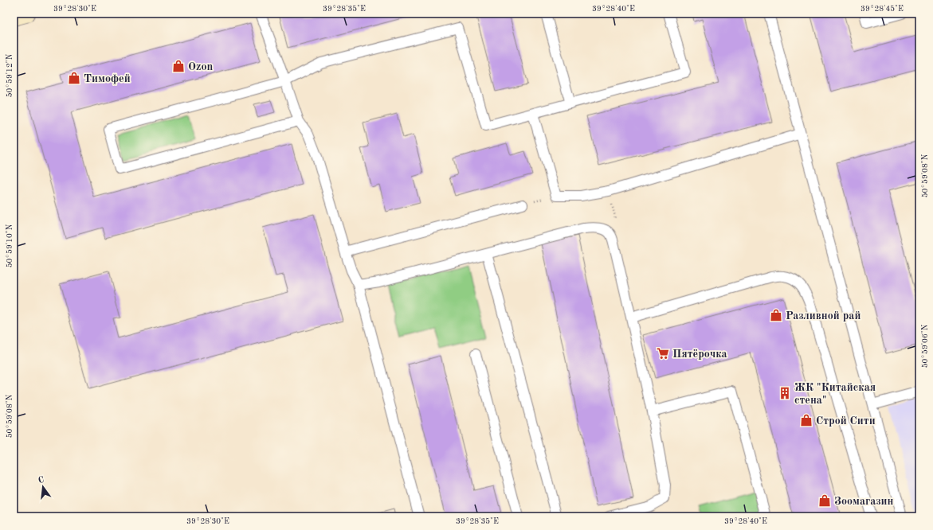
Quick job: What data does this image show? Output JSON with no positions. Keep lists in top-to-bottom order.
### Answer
{
  "places": {
    "shop": [
      "Ozon",
      "Тимофей",
      "Разливной рай",
      "Строй Сити",
      "Зоомагазин"
    ],
    "supermarket": ["Пятёрочка"],
    "building": ["ЖК \"Китайская стена\""]
  },
  "north": "top",
  "coordinates": [
    "39°28'30\"E",
    "39°28'35\"E",
    "39°28'40\"E",
    "39°28'45\"E",
    "50°59'12\"N",
    "50°59'08\"N",
    "50°59'10\"N",
    "50°59'06\"N"
  ]
}
